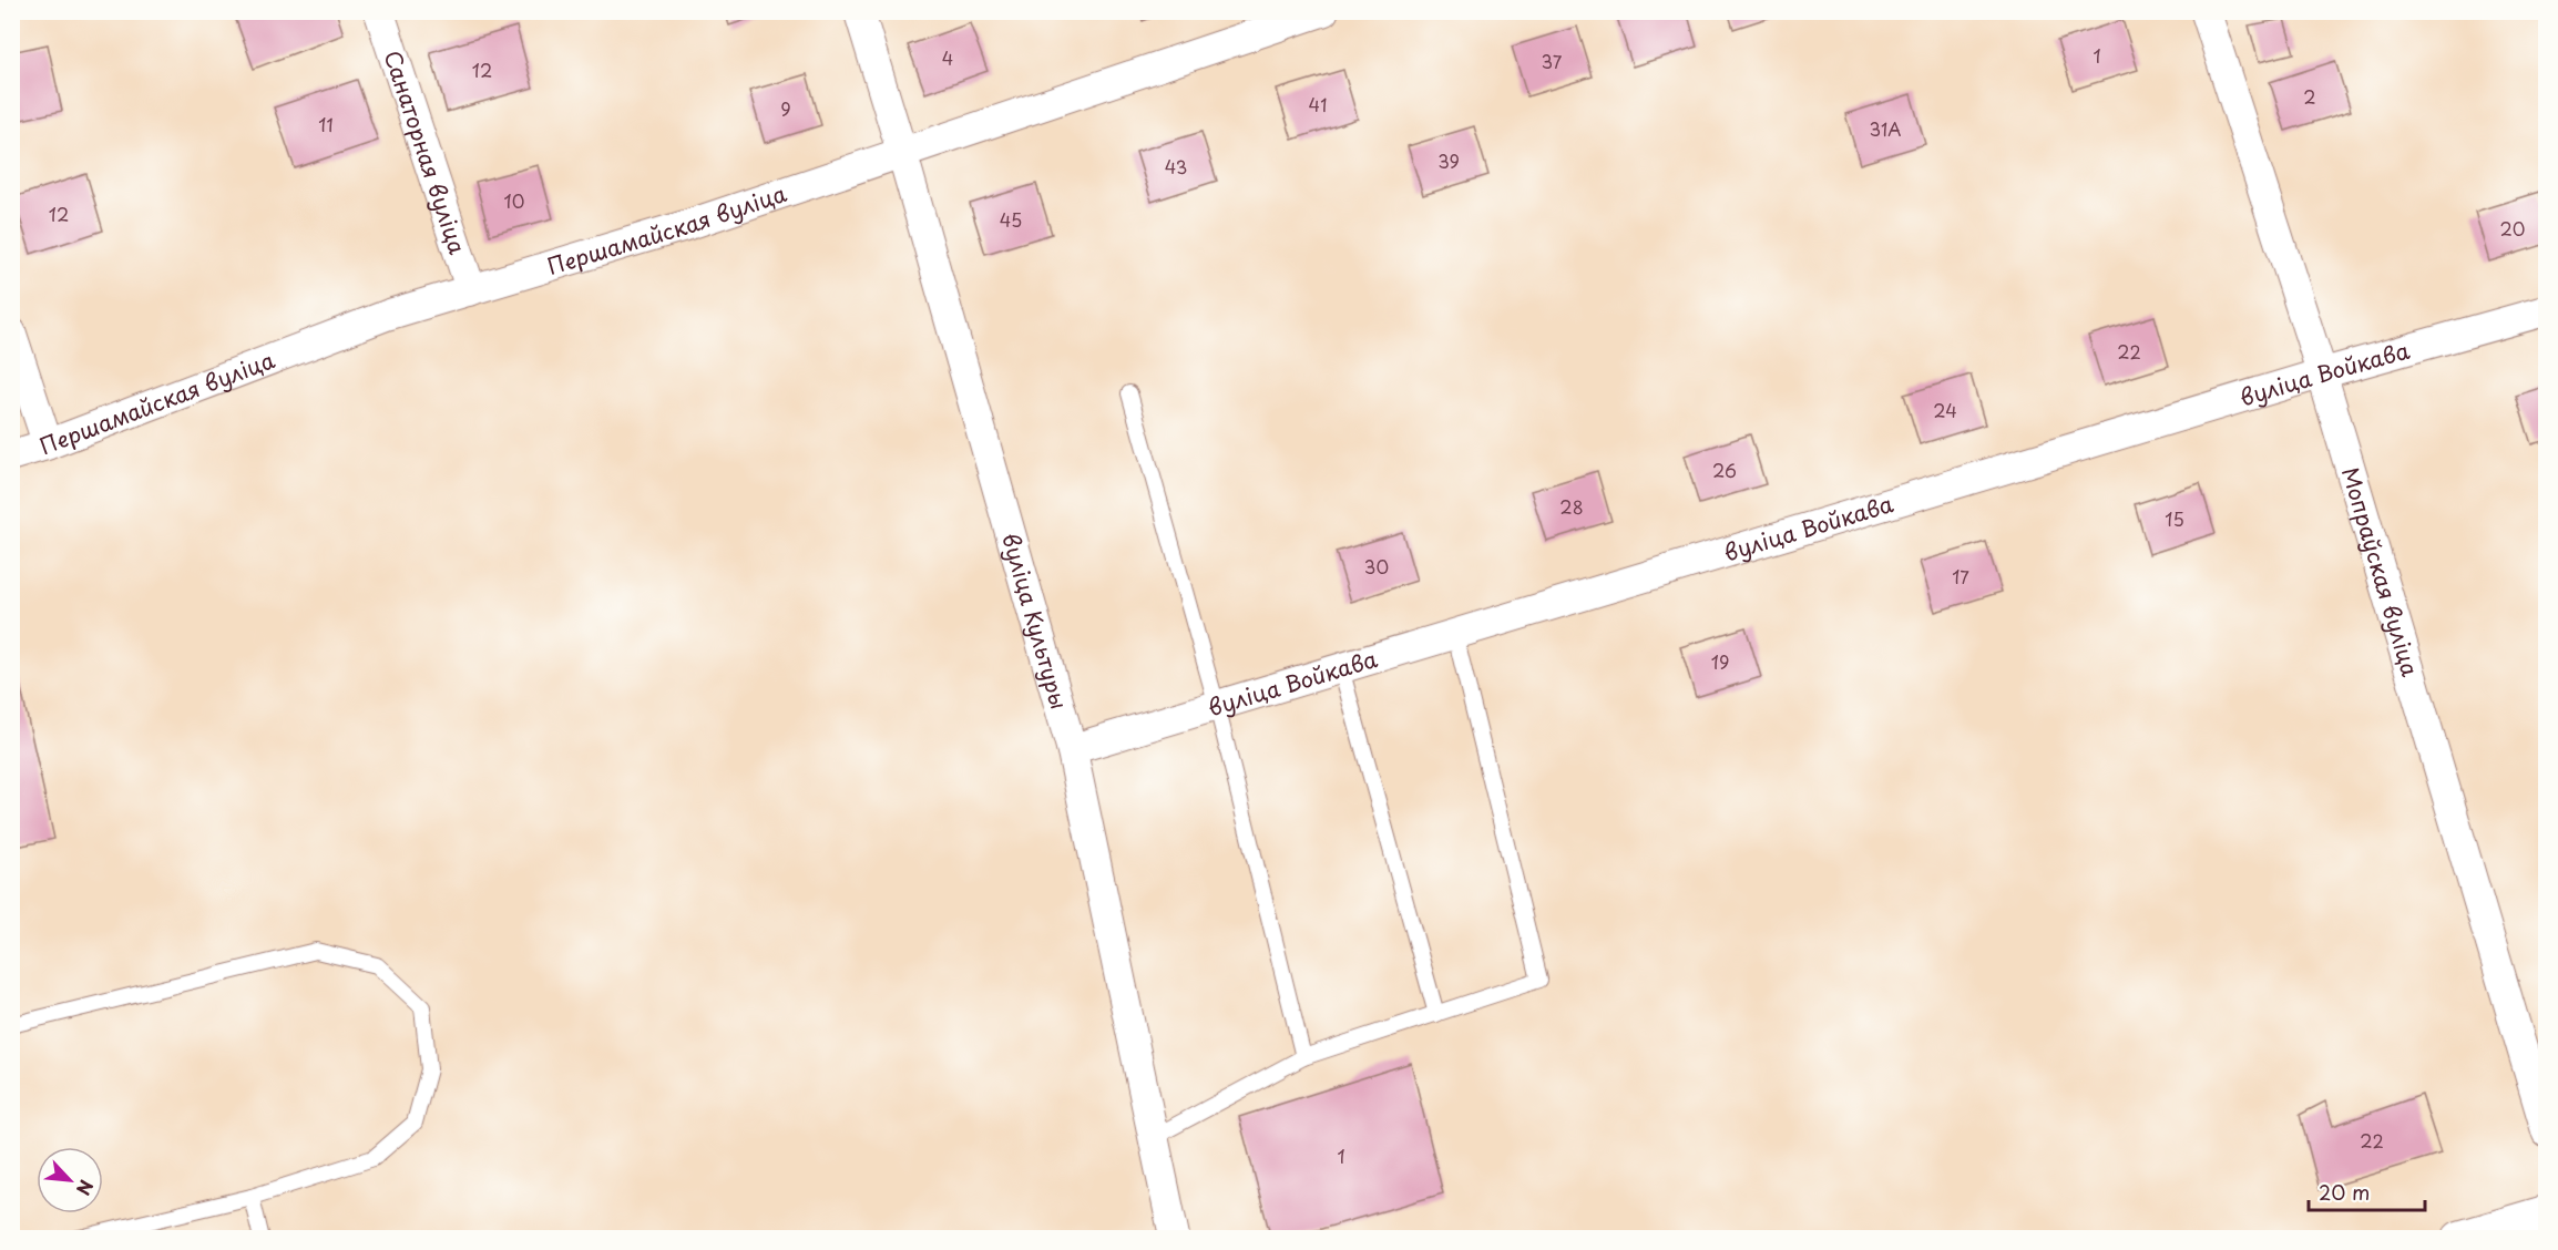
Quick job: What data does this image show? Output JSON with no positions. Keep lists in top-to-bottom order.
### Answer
{
  "streets": {
    "street": [
      "Санаторная вуліца",
      "Першамайская вуліца",
      "вуліца Войкава",
      "Мопраўская вуліца",
      "вуліца Культуры"
    ]
  },
  "crossings": [
    ["Санаторная вуліца", "Першамайская вуліца"],
    ["Першамайская вуліца", "вуліца Культуры"],
    ["вуліца Войкава", "Мопраўская вуліца"],
    ["вуліца Войкава", "вуліца Культуры"]
  ],
  "house_numbers": [
    "1",
    "4",
    "37",
    "12",
    "2",
    "41",
    "9",
    "11",
    "31А",
    "39",
    "43",
    "10",
    "12",
    "45",
    "20",
    "22",
    "24",
    "26",
    "28",
    "15",
    "30",
    "17",
    "19",
    "22",
    "1"
  ],
  "scale_bar": "20 m",
  "north": "bottom right"
}
